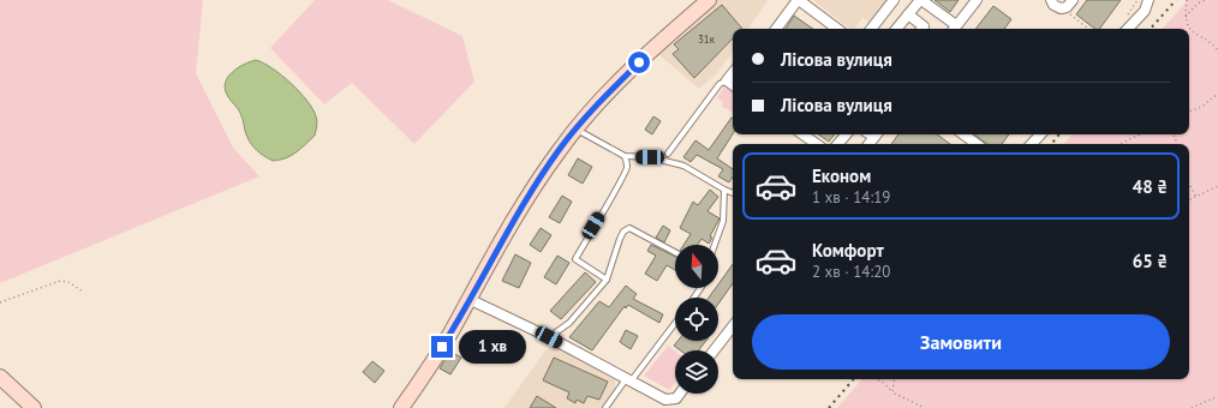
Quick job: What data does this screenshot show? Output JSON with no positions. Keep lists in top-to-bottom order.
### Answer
{
  "house_numbers": ["31к"],
  "north": "top",
  "page": {
    "banner": ["Лісова вулиця", "Лісова вулиця"],
    "list": [
      {
        "name": "Економ",
        "note": "1 хв · 14:19",
        "value": "48 ₴"
      },
      {
        "name": "Комфорт",
        "note": "2 хв · 14:20",
        "value": "65 ₴"
      }
    ],
    "buttons": "Замовити",
    "bubble": "1 хв"
  }
}
